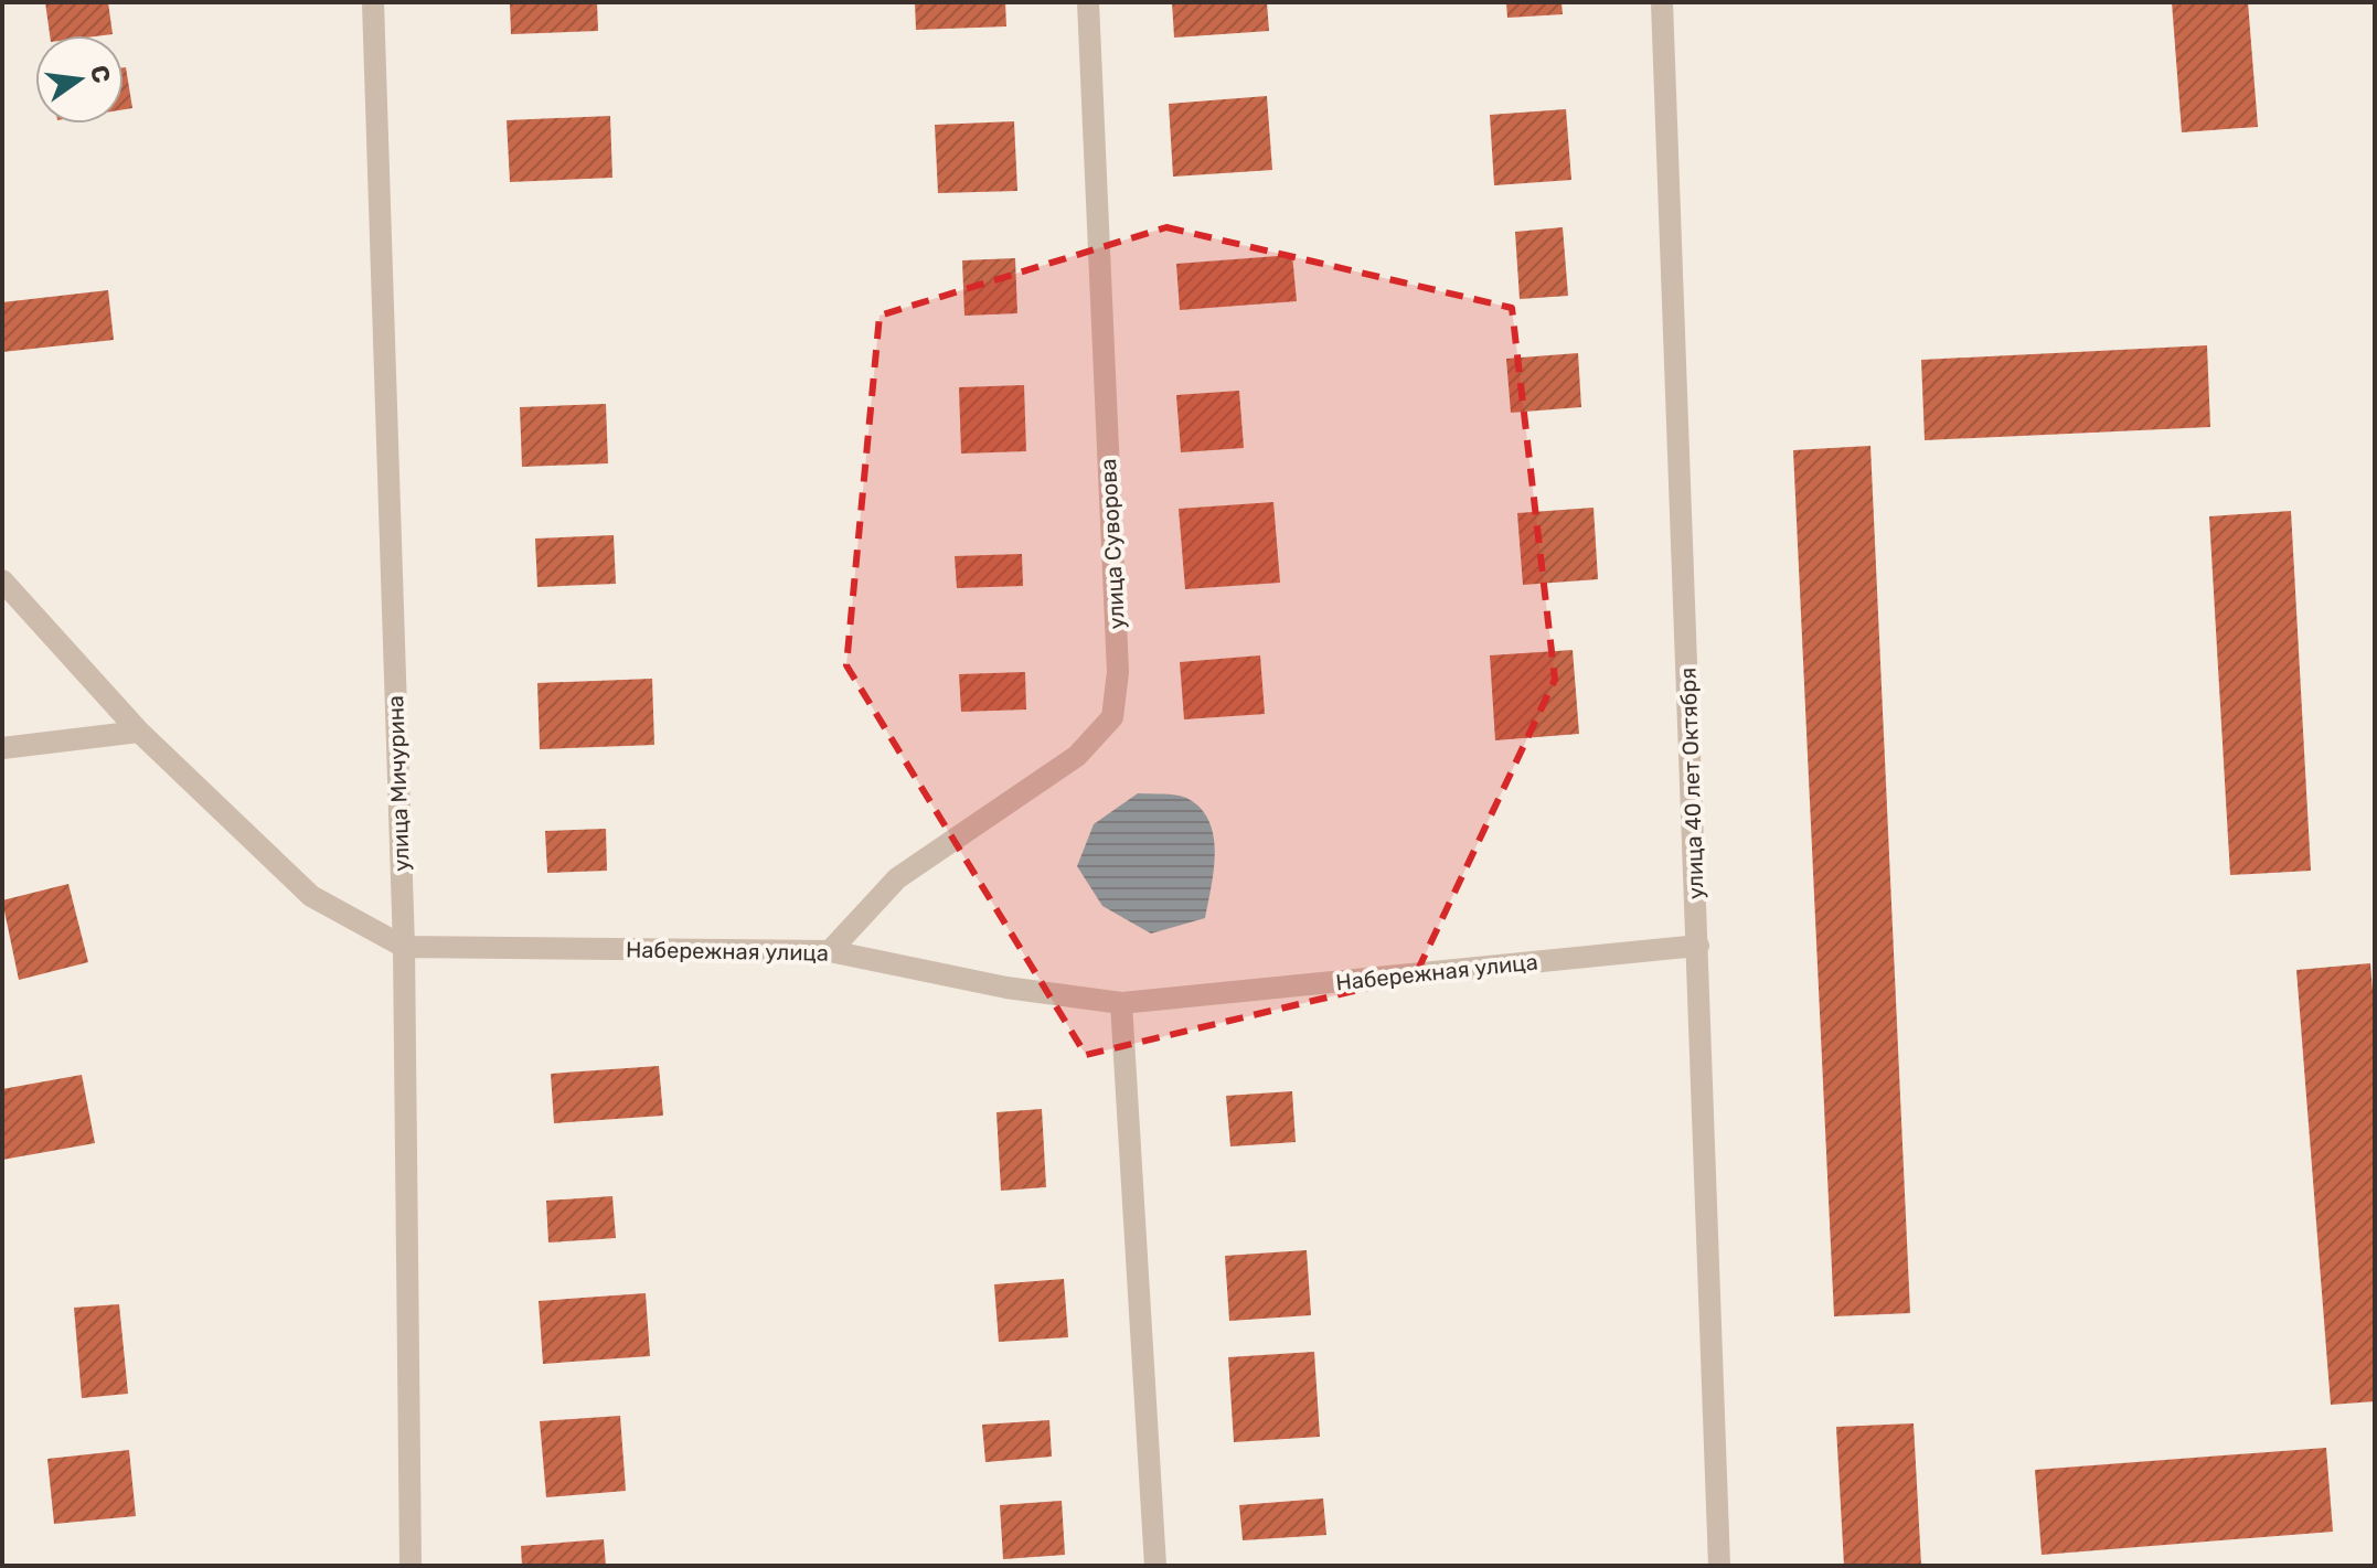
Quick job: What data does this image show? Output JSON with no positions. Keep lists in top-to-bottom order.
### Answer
{
  "streets": {
    "street": [
      "улица Суворова",
      "улица Мичурина",
      "улица 40 лет Октября",
      "Набережная улица"
    ]
  },
  "crossings": [
    ["улица Суворова", "Набережная улица"],
    ["улица Мичурина", "Набережная улица"],
    ["улица 40 лет Октября", "Набережная улица"]
  ],
  "north": "right"
}
